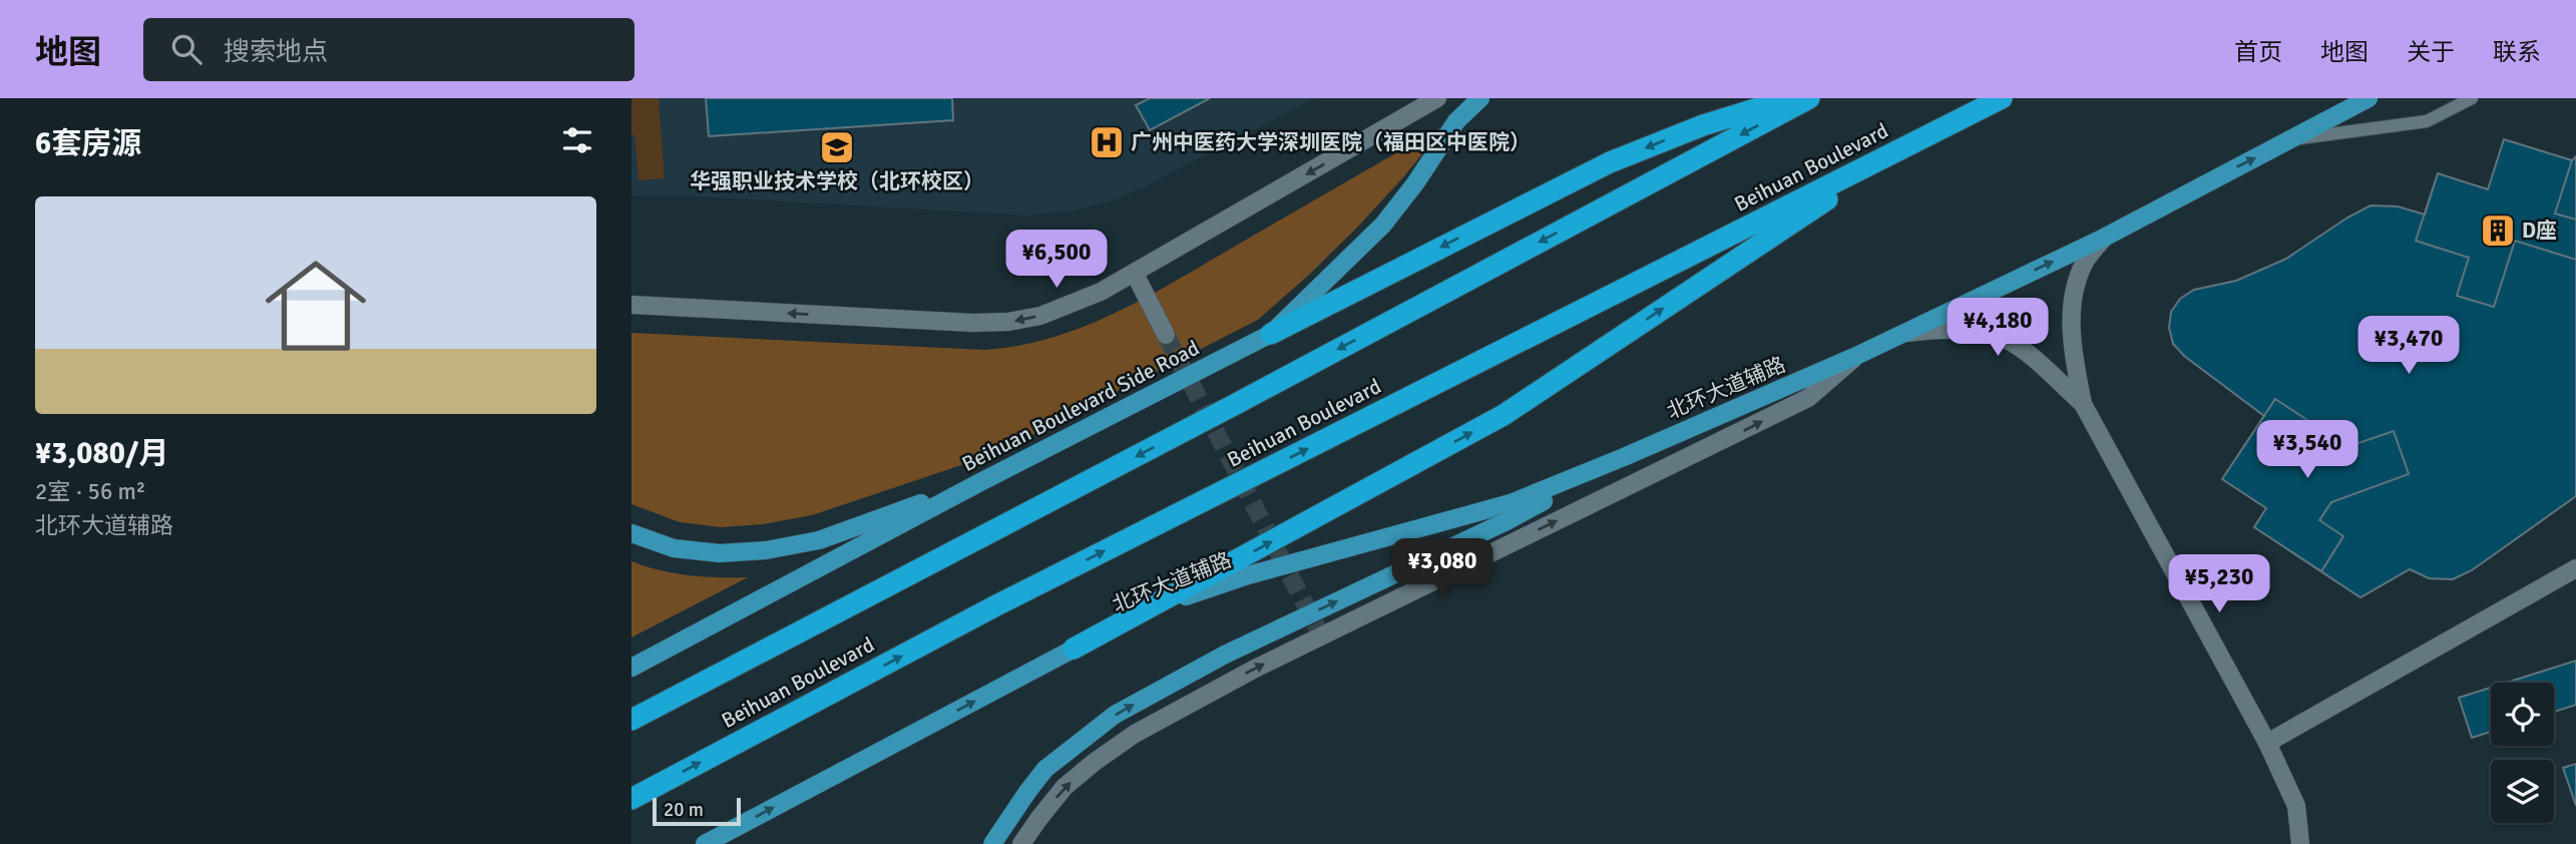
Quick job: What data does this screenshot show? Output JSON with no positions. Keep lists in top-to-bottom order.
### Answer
{
  "streets": {
    "highway": ["Beihuan Boulevard"],
    "main road": ["北环大道辅路", "Beihuan Boulevard Side Road"]
  },
  "one_way": ["北环大道辅路"],
  "places": {
    "hospital": ["广州中医药大学深圳医院（福田区中医院）"],
    "school or university": ["华强职业技术学校（北环校区）"],
    "building": ["D座"]
  },
  "scale_bar": "20 m",
  "page": {
    "header": "地图",
    "search": "搜索地点",
    "nav": [
      "首页",
      "地图",
      "关于",
      "联系"
    ],
    "heading": "6套房源",
    "list": [
      {
        "name": "¥3,080/月",
        "note": "2室 · 56 m² · 北环大道辅路"
      }
    ],
    "price": [
      "¥6,500",
      "¥4,180",
      "¥3,470",
      "¥3,540",
      "¥3,080",
      "¥5,230"
    ],
    "scale": "20 m"
  }
}
